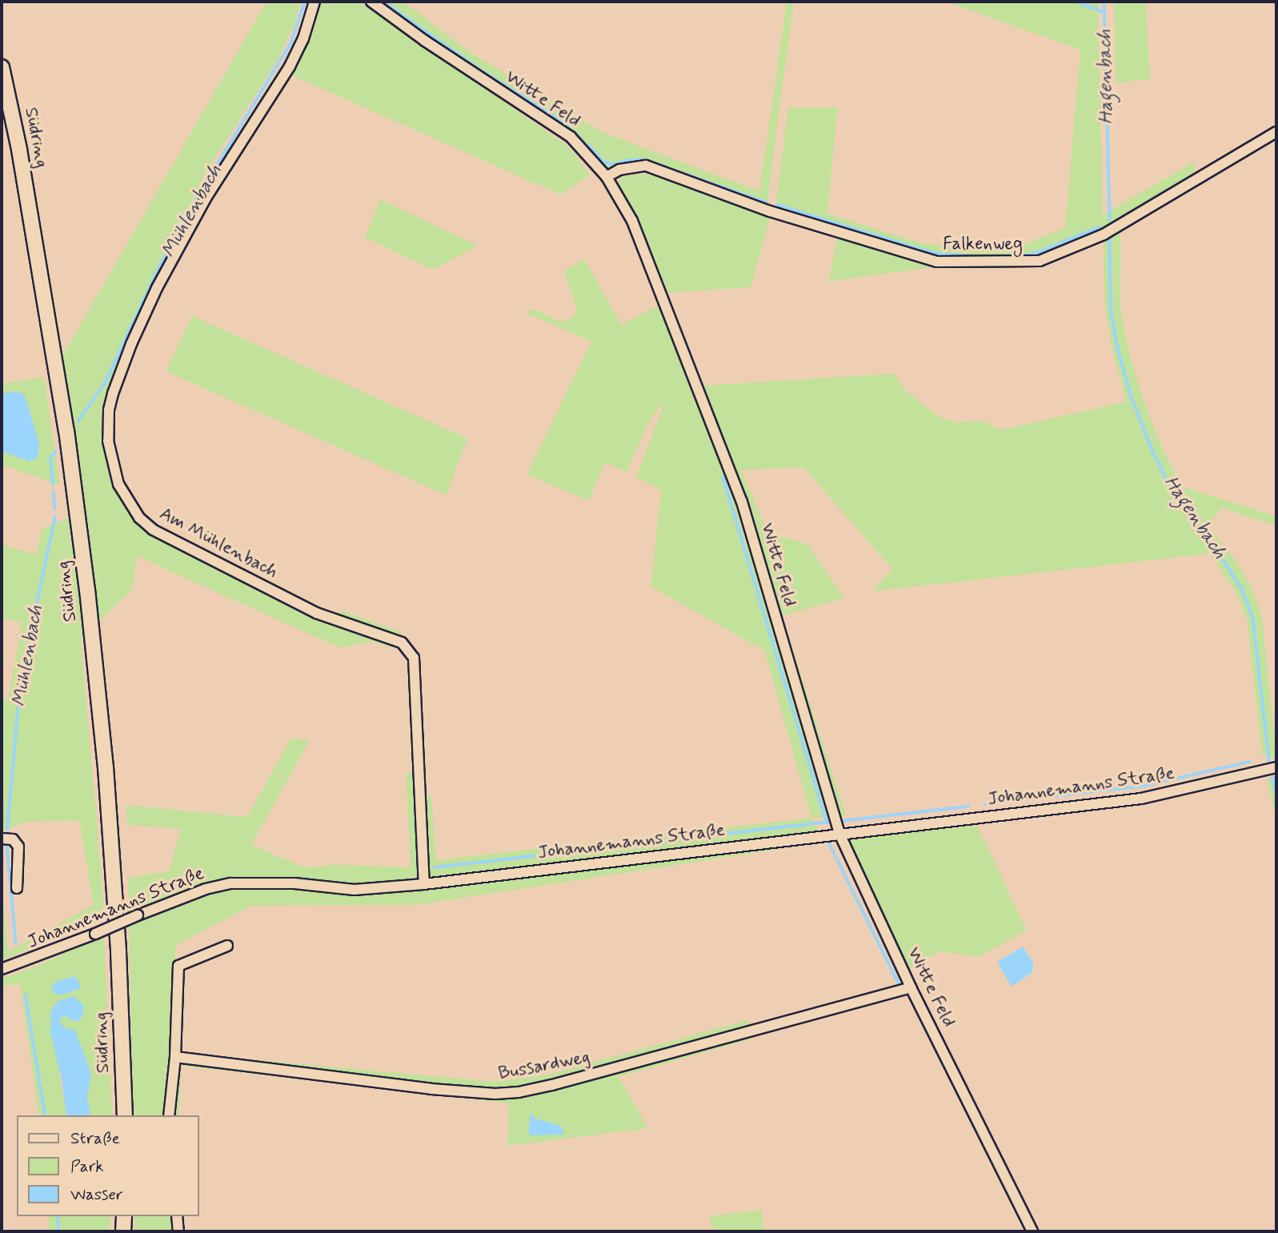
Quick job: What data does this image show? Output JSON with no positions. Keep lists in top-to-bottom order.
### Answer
{
  "streets": {
    "main road": ["Südring"],
    "street": [
      "Witte Feld",
      "Falkenweg",
      "Am Mühlenbach",
      "Johannemanns Straße",
      "Bussardweg"
    ]
  },
  "crossings": [
    ["Witte Feld", "Falkenweg"],
    ["Witte Feld", "Johannemanns Straße"],
    ["Witte Feld", "Bussardweg"],
    ["Am Mühlenbach", "Johannemanns Straße"]
  ],
  "water": ["Hagenbach", "Mühlenbach"],
  "legend": ["Straße", "Park", "Wasser"]
}
